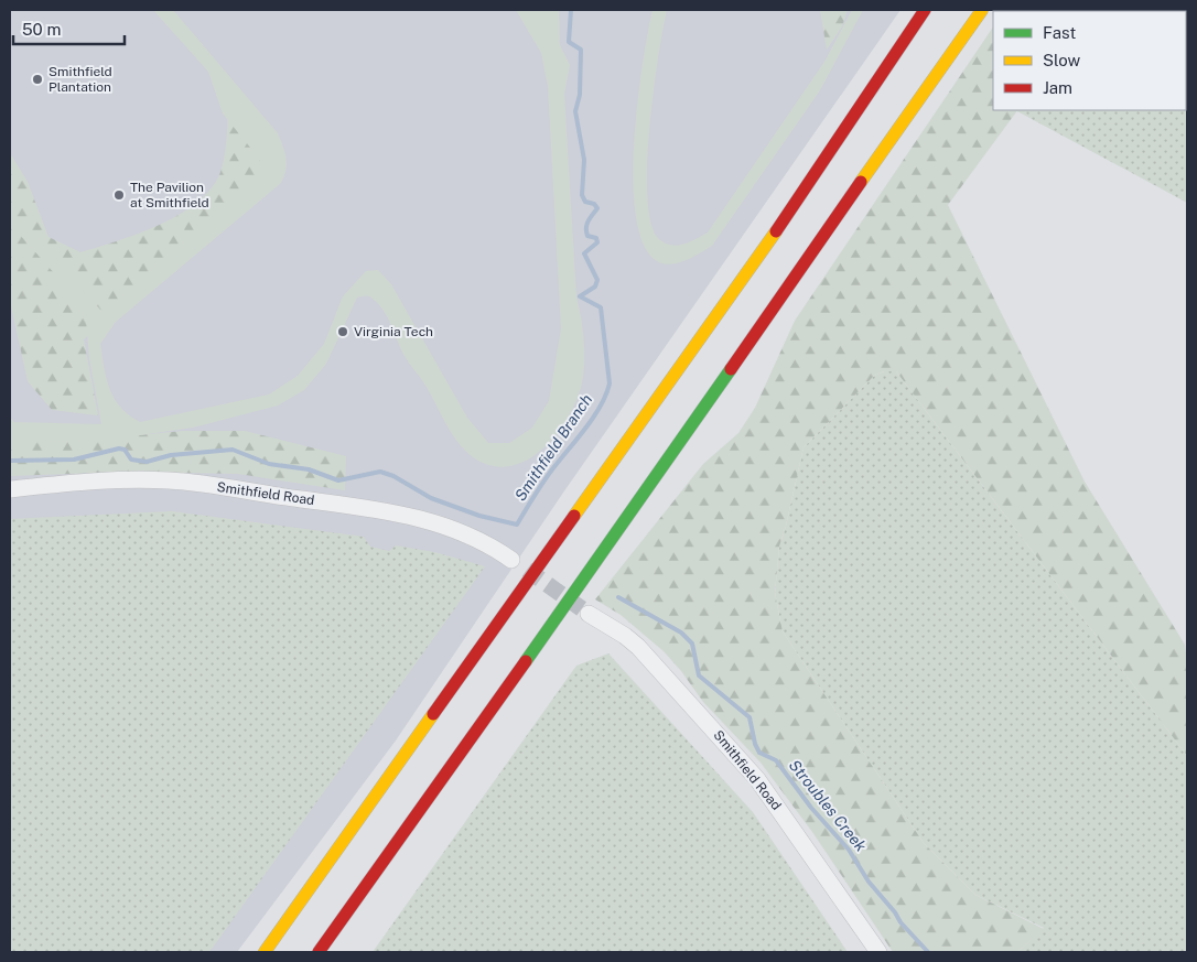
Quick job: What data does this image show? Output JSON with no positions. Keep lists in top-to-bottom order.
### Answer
{
  "streets": {
    "street": ["Smithfield Road"]
  },
  "water": ["Smithfield Branch", "Stroubles Creek"],
  "places": ["Smithfield Plantation", "The Pavilion at Smithfield", "Virginia Tech"],
  "legend": ["Fast", "Slow", "Jam"],
  "scale_bar": "50 m"
}
